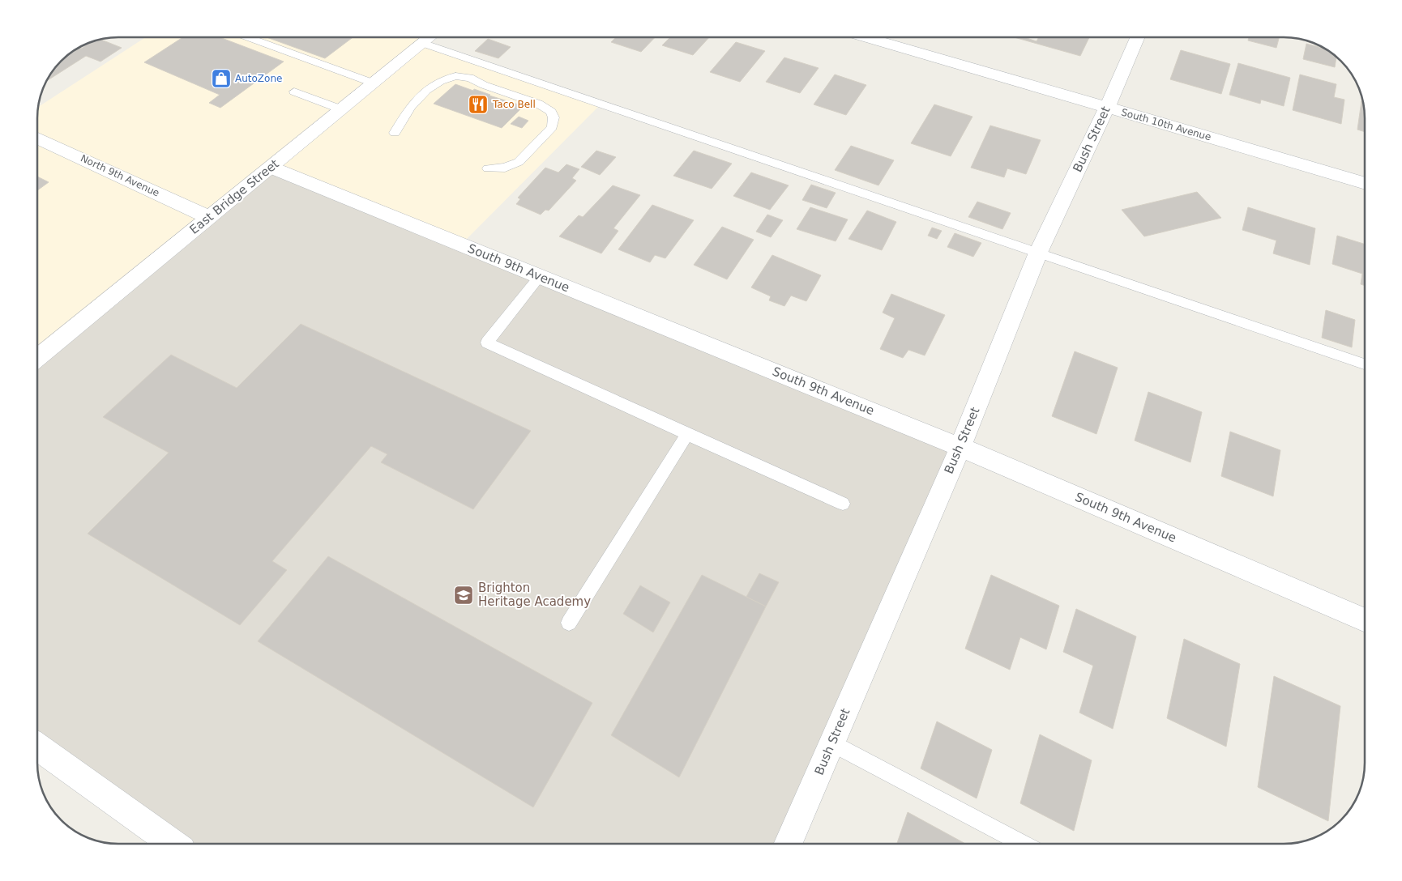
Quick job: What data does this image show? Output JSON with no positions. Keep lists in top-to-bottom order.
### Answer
{
  "streets": {
    "street": [
      "South 10th Avenue",
      "Bush Street",
      "North 9th Avenue",
      "East Bridge Street",
      "South 9th Avenue"
    ]
  },
  "crossings": [
    ["South 10th Avenue", "Bush Street"],
    ["Bush Street", "South 9th Avenue"],
    ["North 9th Avenue", "East Bridge Street"],
    ["East Bridge Street", "South 9th Avenue"]
  ],
  "places": {
    "shop": ["AutoZone"],
    "restaurant": ["Taco Bell"],
    "school or university": ["Brighton Heritage Academy"]
  }
}
